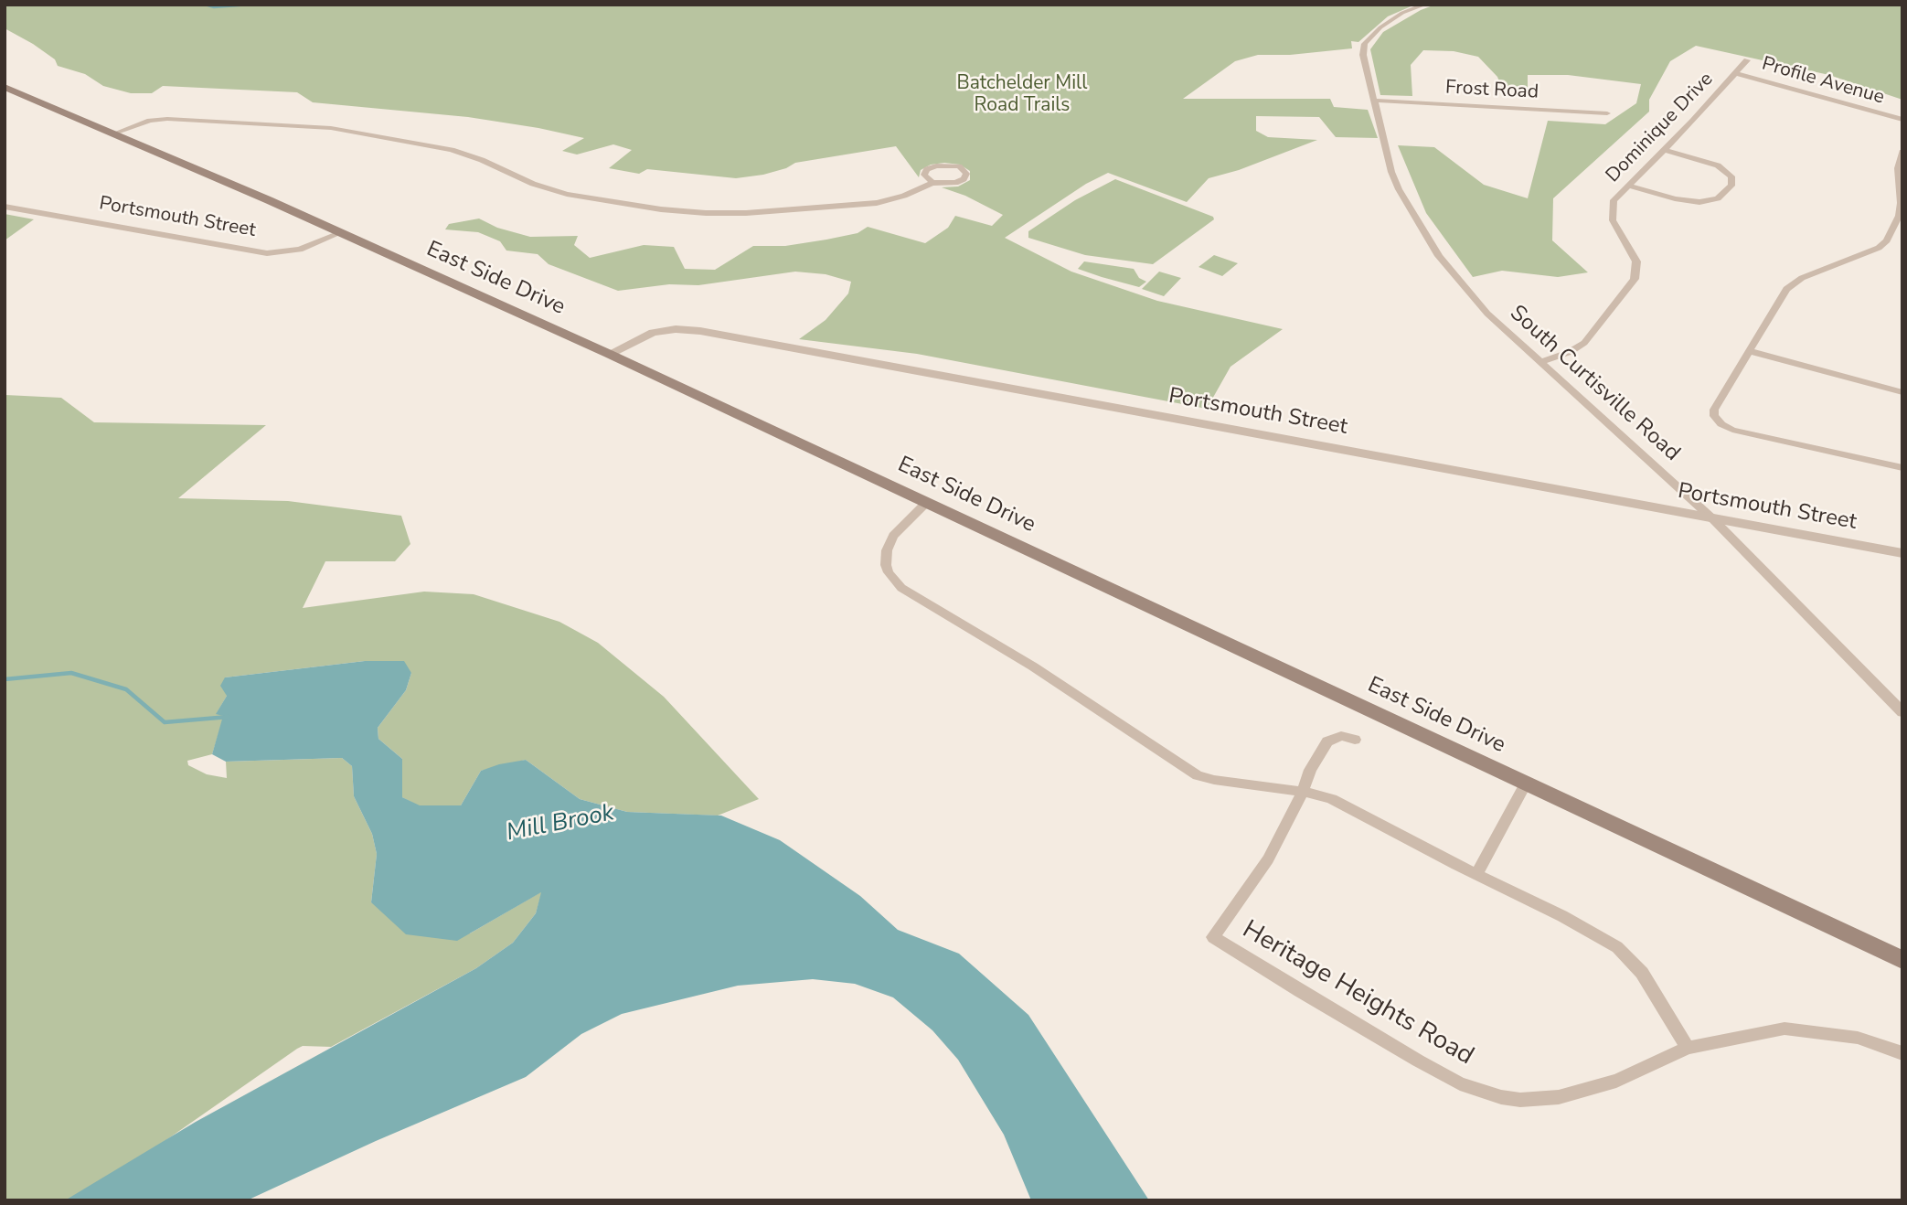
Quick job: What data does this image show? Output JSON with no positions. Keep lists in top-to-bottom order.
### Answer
{
  "streets": {
    "main road": ["East Side Drive"],
    "street": [
      "Profile Avenue",
      "Frost Road",
      "Dominique Drive",
      "Portsmouth Street",
      "South Curtisville Road",
      "Heritage Heights Road"
    ]
  },
  "crossings": [
    ["Profile Avenue", "Dominique Drive"],
    ["Frost Road", "South Curtisville Road"],
    ["Dominique Drive", "South Curtisville Road"],
    ["Portsmouth Street", "East Side Drive"],
    ["Portsmouth Street", "South Curtisville Road"]
  ],
  "water": ["Mill Brook"],
  "parks": ["Batchelder Mill Road Trails"]
}
